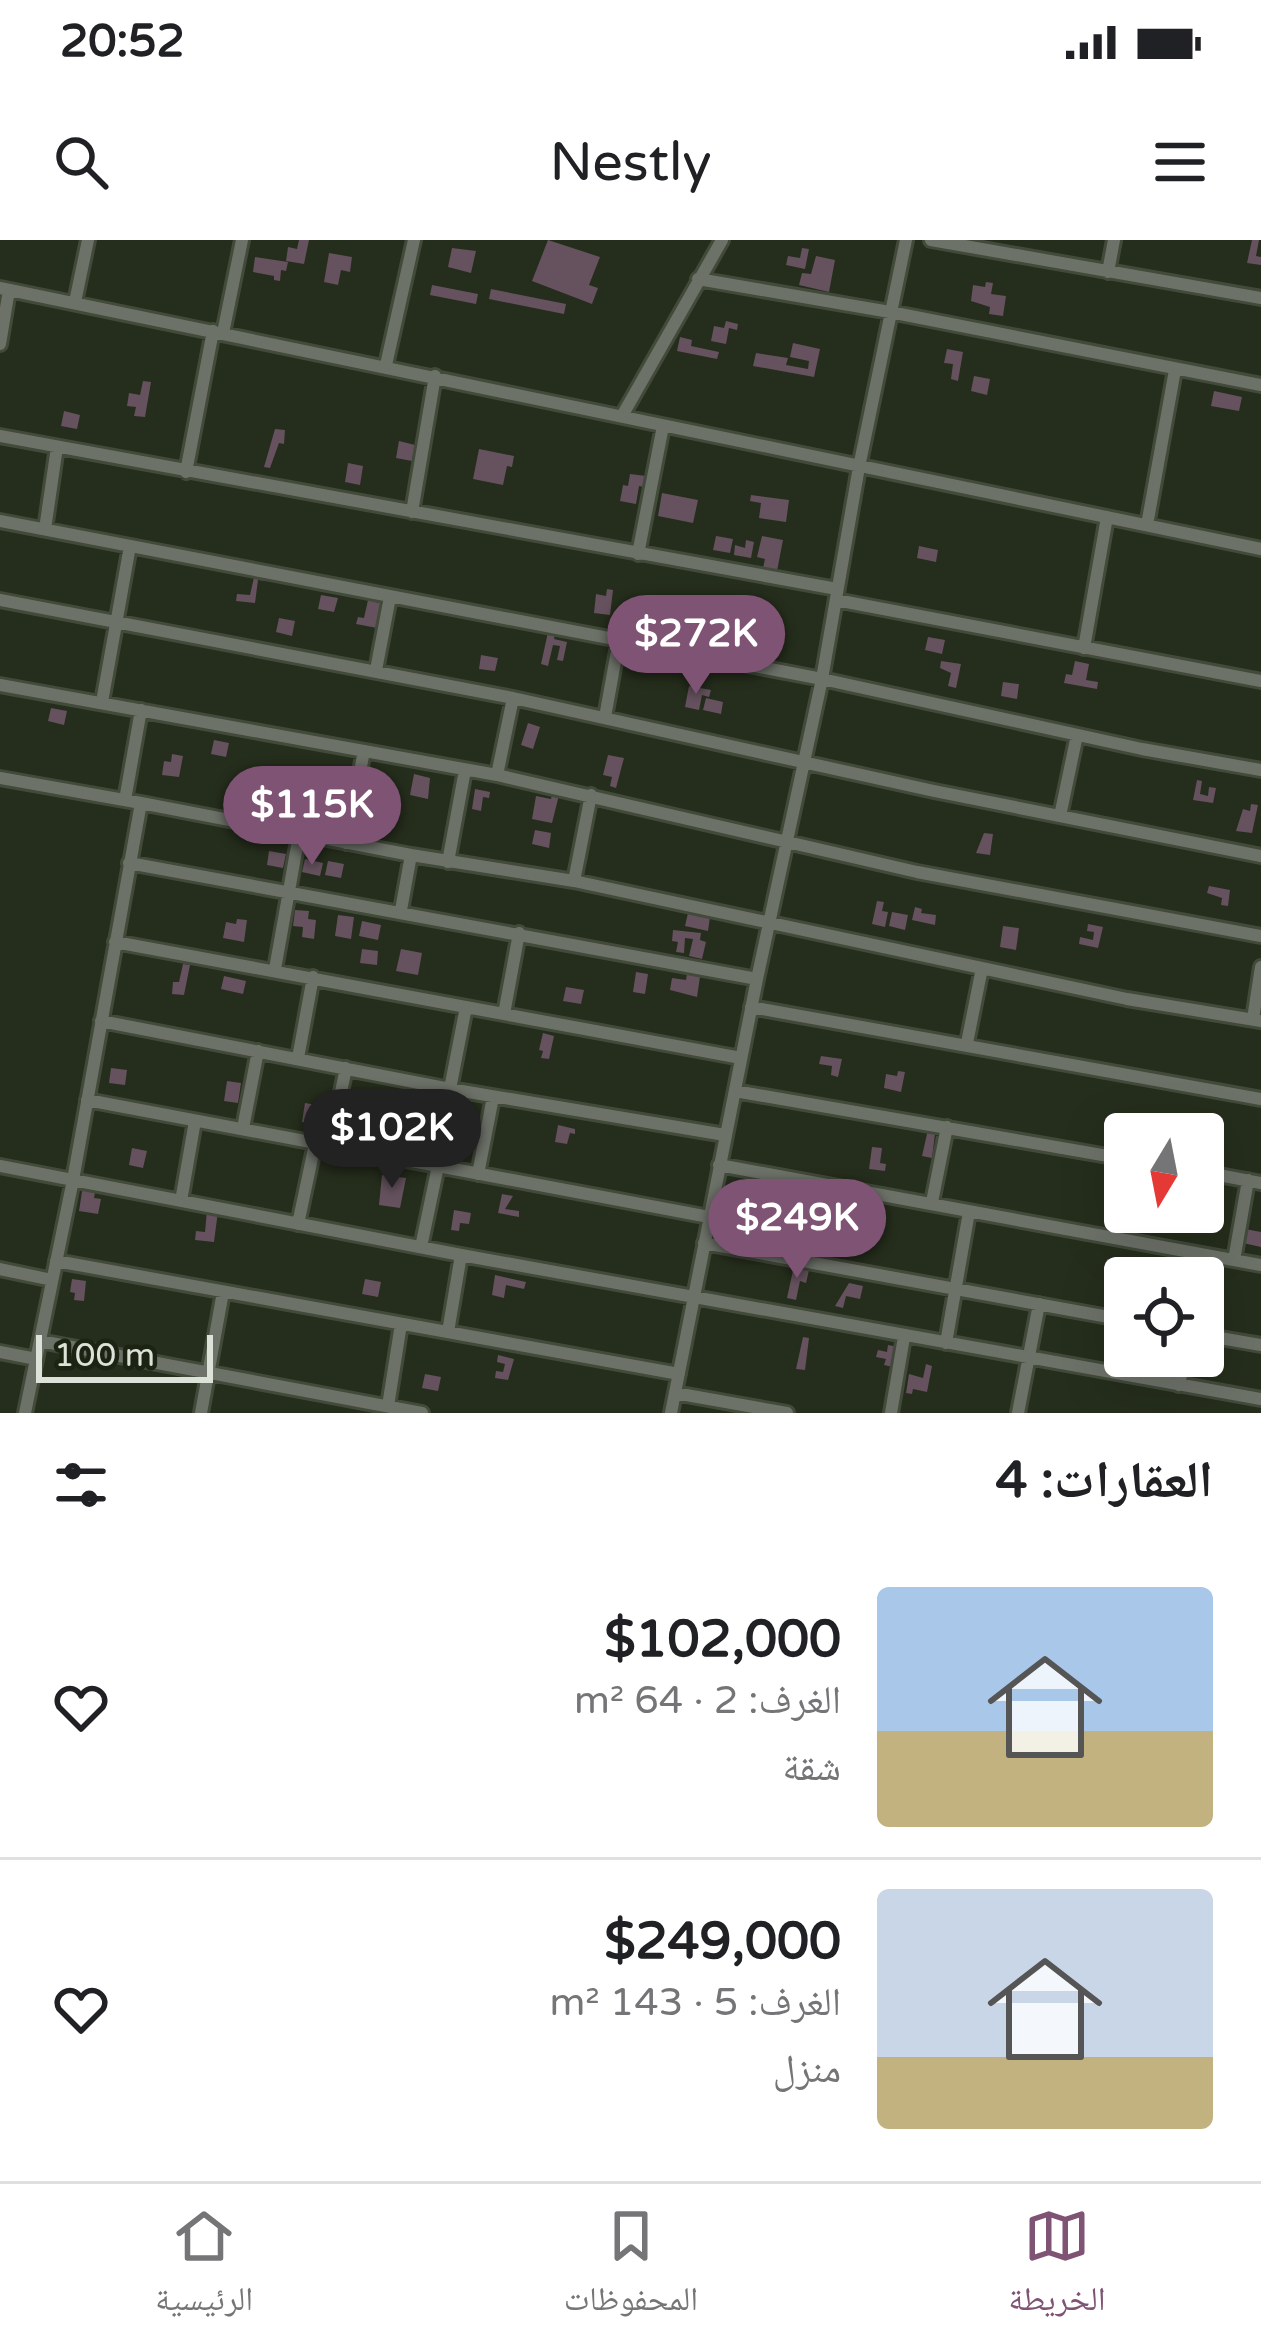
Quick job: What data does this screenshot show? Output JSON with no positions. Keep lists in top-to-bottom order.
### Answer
{
  "scale_bar": "100 m",
  "north": "bottom",
  "page": {
    "status": "20:52",
    "header": "Nestly",
    "price": [
      "$272K",
      "$115K",
      "$102K",
      "$249K"
    ],
    "scale": "100 m",
    "heading": "العقارات: 4",
    "list": [
      {
        "name": "$102,000",
        "note": "الغرف: 2 · 64 m² · شقة"
      },
      {
        "name": "$249,000",
        "note": "الغرف: 5 · 143 m² · منزل"
      }
    ],
    "tabs": ["الخريطة", "المحفوظات", "الرئيسية"]
  }
}
